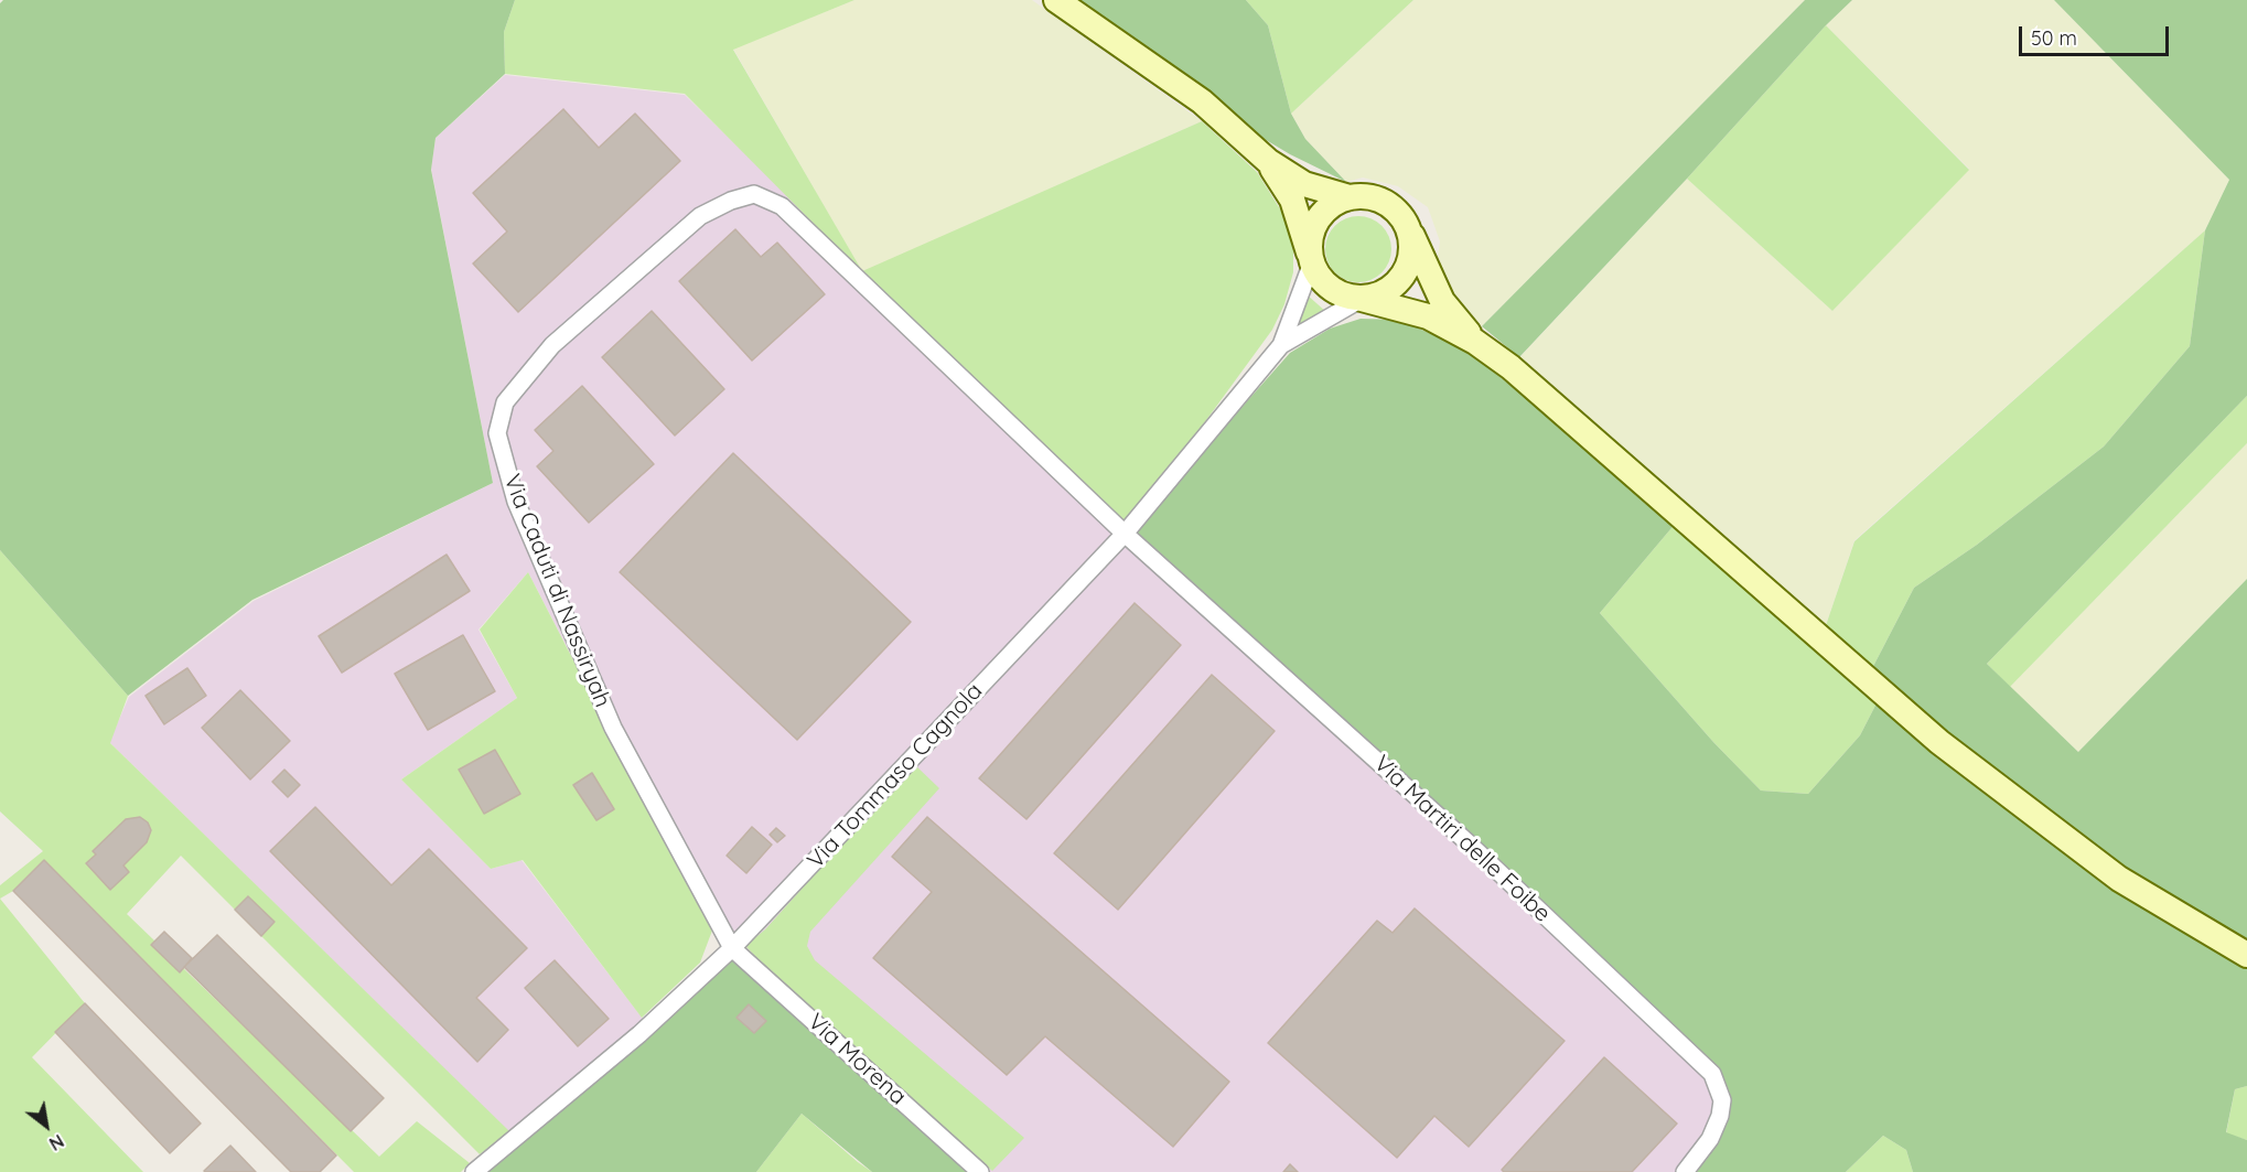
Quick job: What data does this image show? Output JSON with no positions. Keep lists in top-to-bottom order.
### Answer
{
  "streets": {
    "street": [
      "Via Caduti di Nassiryah",
      "Via Tommaso Cagnola",
      "Via Martiri delle Foibe",
      "Via Morena"
    ]
  },
  "crossings": [
    ["Via Caduti di Nassiryah", "Via Tommaso Cagnola"],
    ["Via Caduti di Nassiryah", "Via Martiri delle Foibe"],
    ["Via Caduti di Nassiryah", "Via Morena"],
    ["Via Tommaso Cagnola", "Via Martiri delle Foibe"],
    ["Via Tommaso Cagnola", "Via Morena"]
  ],
  "scale_bar": "50 m",
  "north": "bottom right"
}
